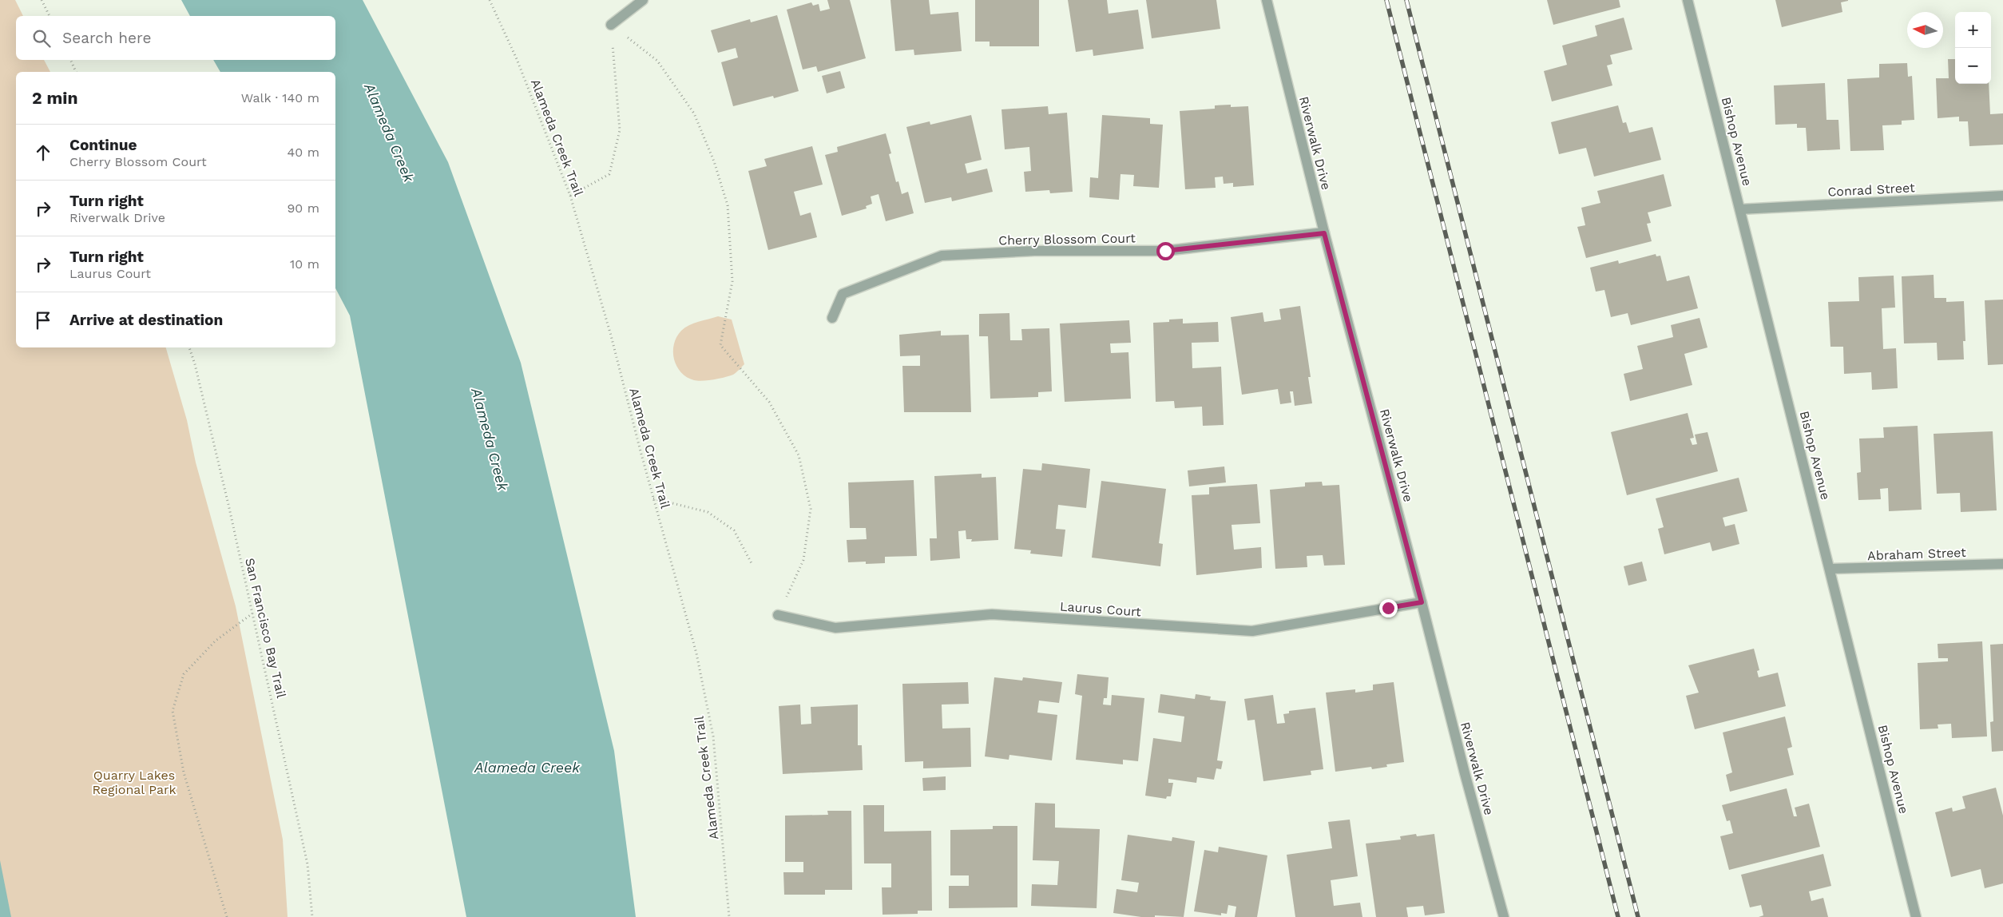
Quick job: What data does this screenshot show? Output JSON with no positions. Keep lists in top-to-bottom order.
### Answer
{
  "streets": {
    "street": [
      "Bishop Avenue",
      "Riverwalk Drive",
      "Conrad Street",
      "Cherry Blossom Court",
      "Abraham Street",
      "Laurus Court"
    ],
    "path": ["Alameda Creek Trail", "San Francisco Bay Trail"]
  },
  "crossings": [
    ["Bishop Avenue", "Conrad Street"],
    ["Bishop Avenue", "Abraham Street"],
    ["Riverwalk Drive", "Cherry Blossom Court"],
    ["Riverwalk Drive", "Laurus Court"]
  ],
  "water": ["Alameda Creek"],
  "parks": ["Quarry Lakes Regional Park"],
  "north": "left",
  "page": {
    "map_buttons": ["+", "−"],
    "search": "Search here",
    "heading": ["2 min", "Walk · 140 m"],
    "list": [
      ["Continue", "Cherry Blossom Court", "40 m"],
      ["Turn right", "Riverwalk Drive", "90 m"],
      ["Turn right", "Laurus Court", "10 m"],
      "Arrive at destination"
    ]
  }
}
